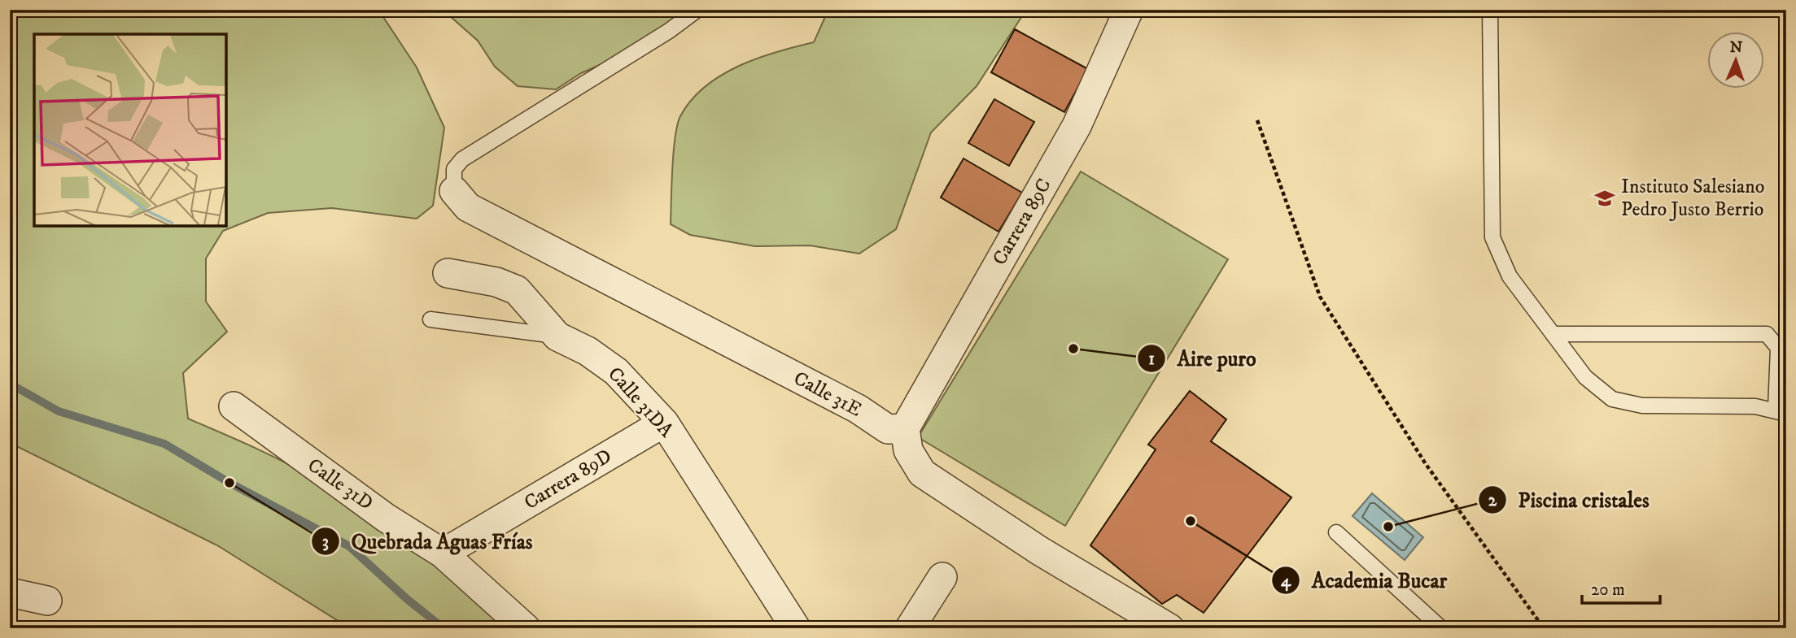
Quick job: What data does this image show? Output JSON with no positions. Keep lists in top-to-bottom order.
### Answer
{
  "streets": {
    "street": [
      "Carrera 89C",
      "Calle 31E",
      "Calle 31DA",
      "Carrera 89D",
      "Calle 31D"
    ]
  },
  "crossings": [
    ["Carrera 89C", "Calle 31E"],
    ["Calle 31DA", "Carrera 89D"],
    ["Carrera 89D", "Calle 31D"]
  ],
  "places": {
    "school or university": ["Instituto Salesiano Pedro Justo Berrio"],
    "other": [
      "Aire puro",
      "Quebrada Aguas Frías",
      "Academia Bucar",
      "Piscina cristales"
    ]
  },
  "scale_bar": "20 m",
  "north": "top"
}
